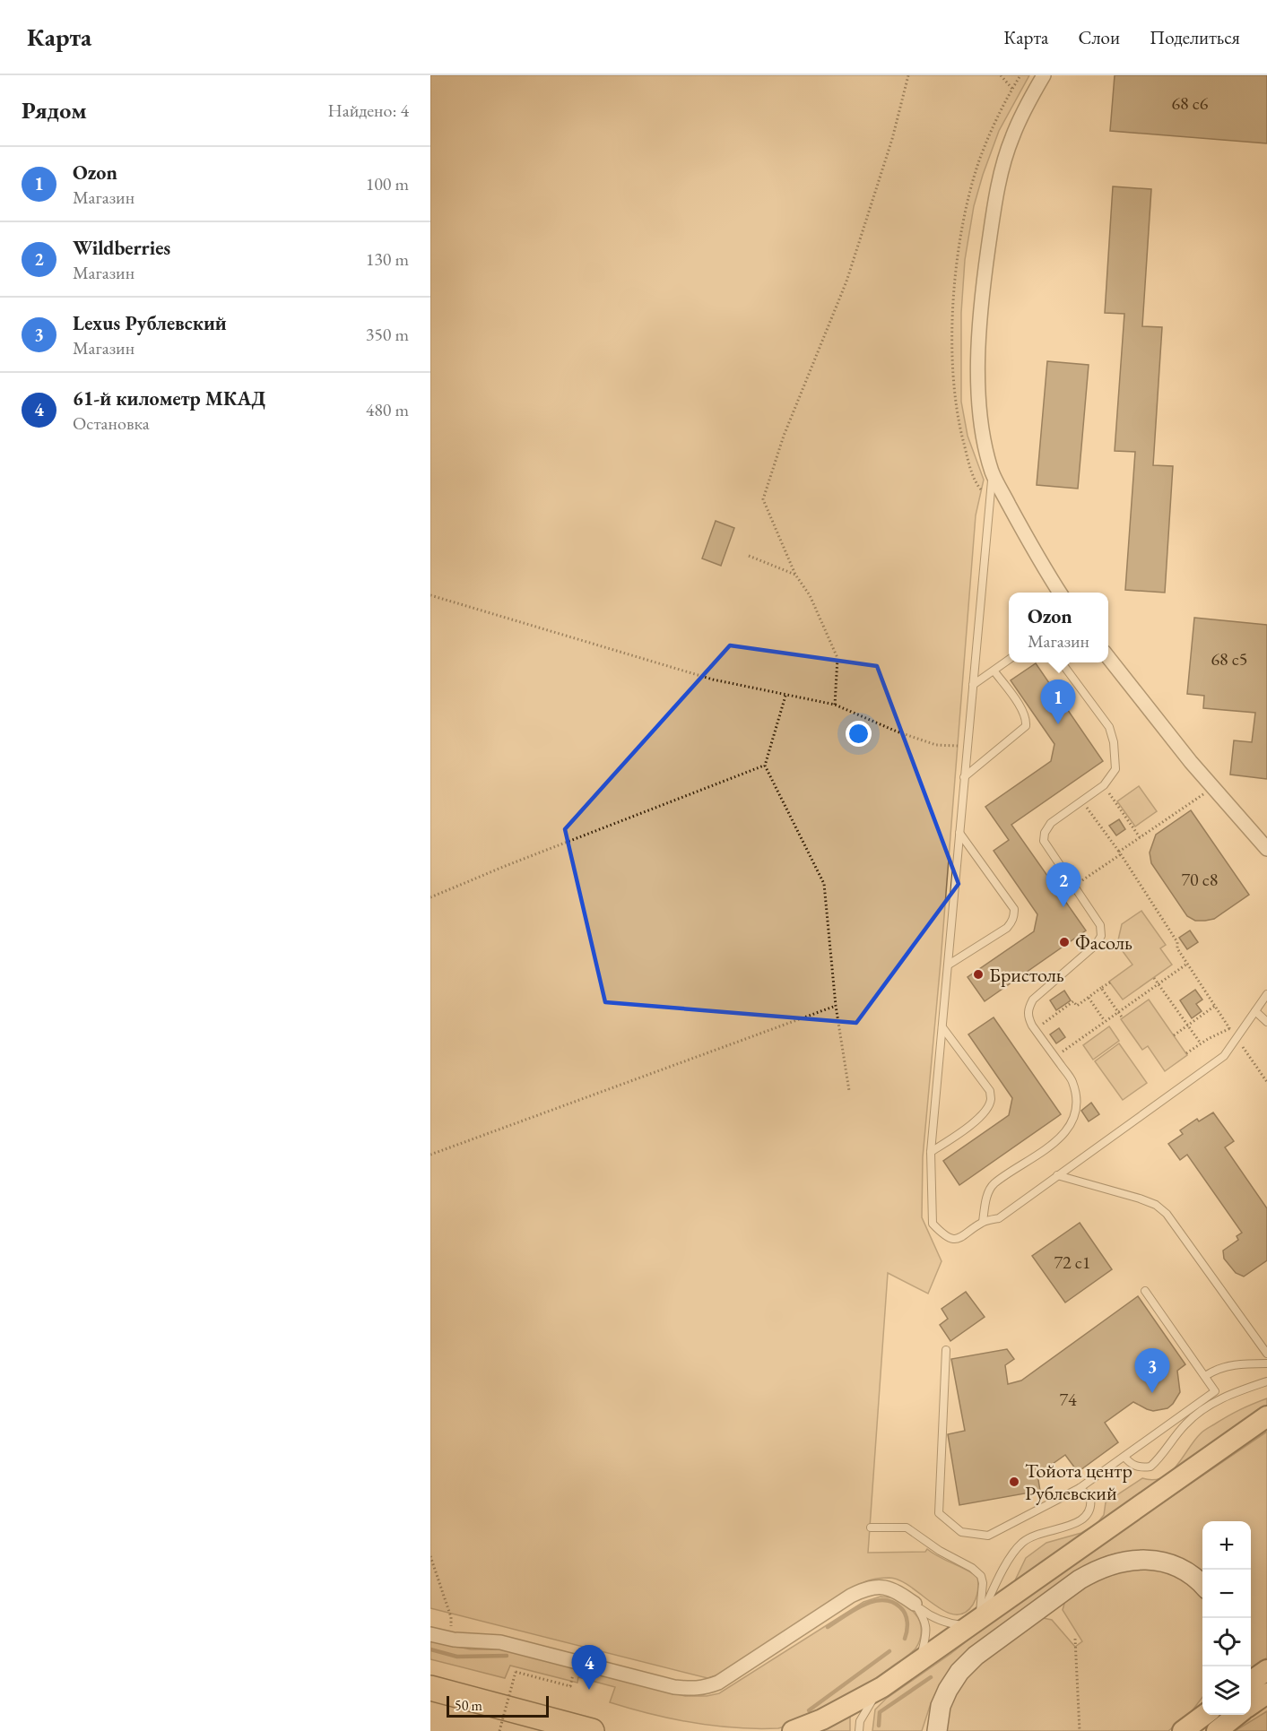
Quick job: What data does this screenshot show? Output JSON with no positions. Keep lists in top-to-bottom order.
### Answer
{
  "places": ["Фасоль", "Бристоль", "Тойота центр Рублевский"],
  "house_numbers": [
    "68 с6",
    "68 с5",
    "70 с8",
    "72 с1",
    "74"
  ],
  "scale_bar": "50 m",
  "page": {
    "header": "Карта",
    "nav": ["Карта", "Слои", "Поделиться"],
    "heading": ["Рядом", "Найдено: 4"],
    "list": [
      {
        "mark": "1",
        "name": "Ozon",
        "note": "Магазин",
        "value": "100 m"
      },
      {
        "mark": "2",
        "name": "Wildberries",
        "note": "Магазин",
        "value": "130 m"
      },
      {
        "mark": "3",
        "name": "Lexus Рублевский",
        "note": "Магазин",
        "value": "350 m"
      },
      {
        "mark": "4",
        "name": "61-й километр МКАД",
        "note": "Остановка",
        "value": "480 m"
      }
    ],
    "popup": ["Ozon", "Магазин"],
    "pins": [
      "1",
      "2",
      "3",
      "4"
    ],
    "map_buttons": ["+", "−"],
    "scale": "50 m"
  }
}
